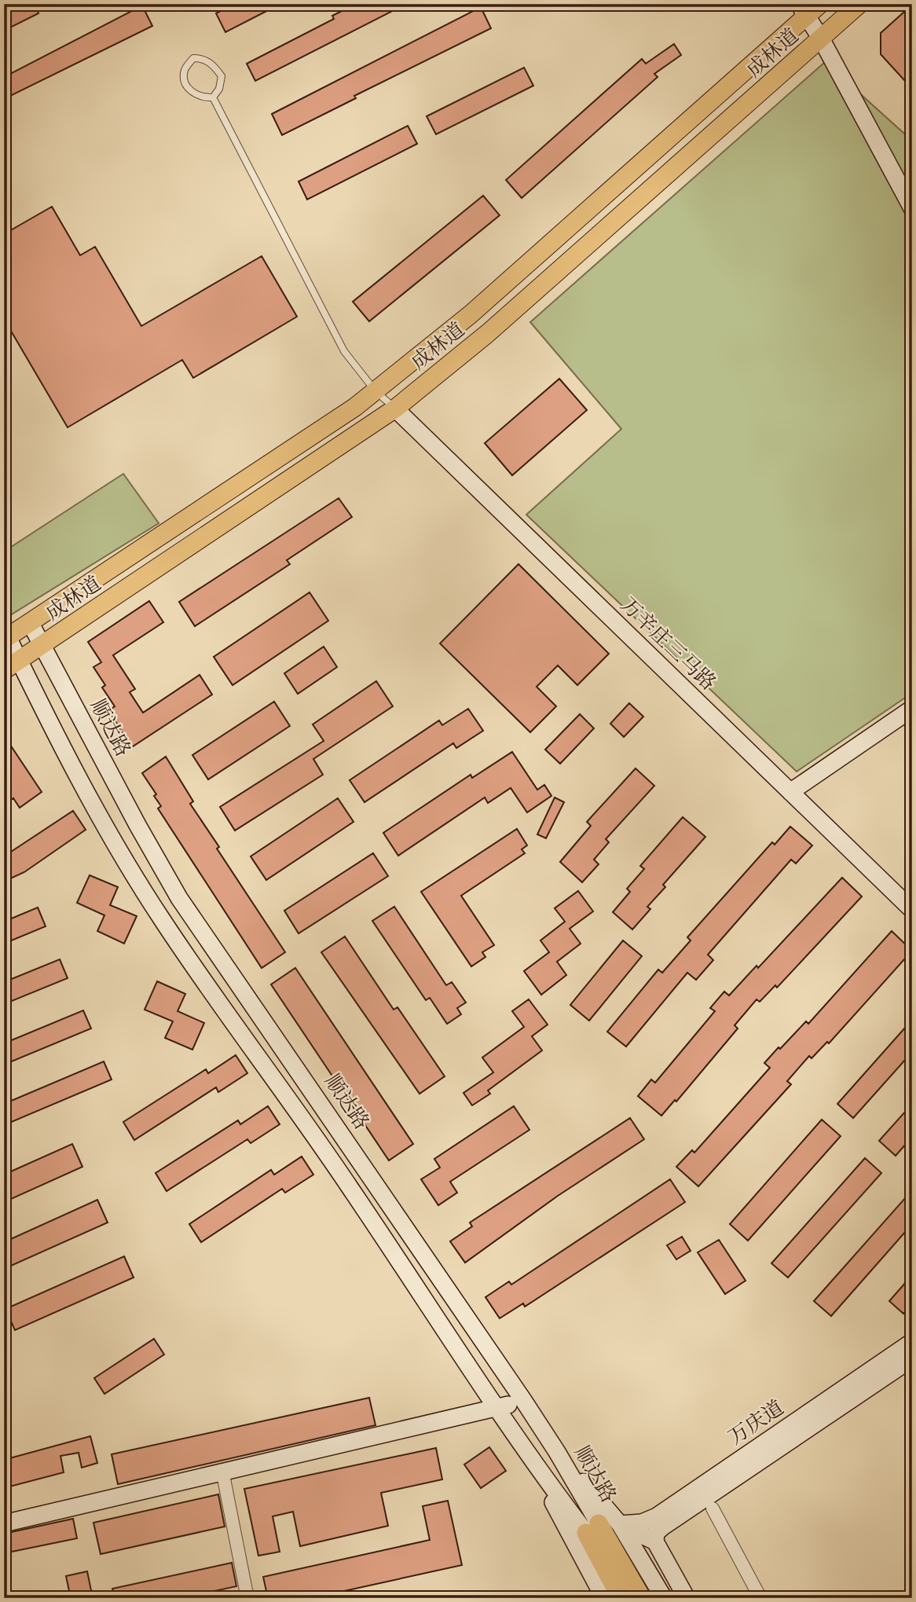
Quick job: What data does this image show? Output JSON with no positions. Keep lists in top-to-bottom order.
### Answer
{
  "streets": {
    "main road": [
      "成林道",
      "万辛庄三马路",
      "顺达路",
      "万庆道"
    ]
  },
  "crossings": [
    ["成林道", "万辛庄三马路"],
    ["成林道", "顺达路"]
  ]
}
